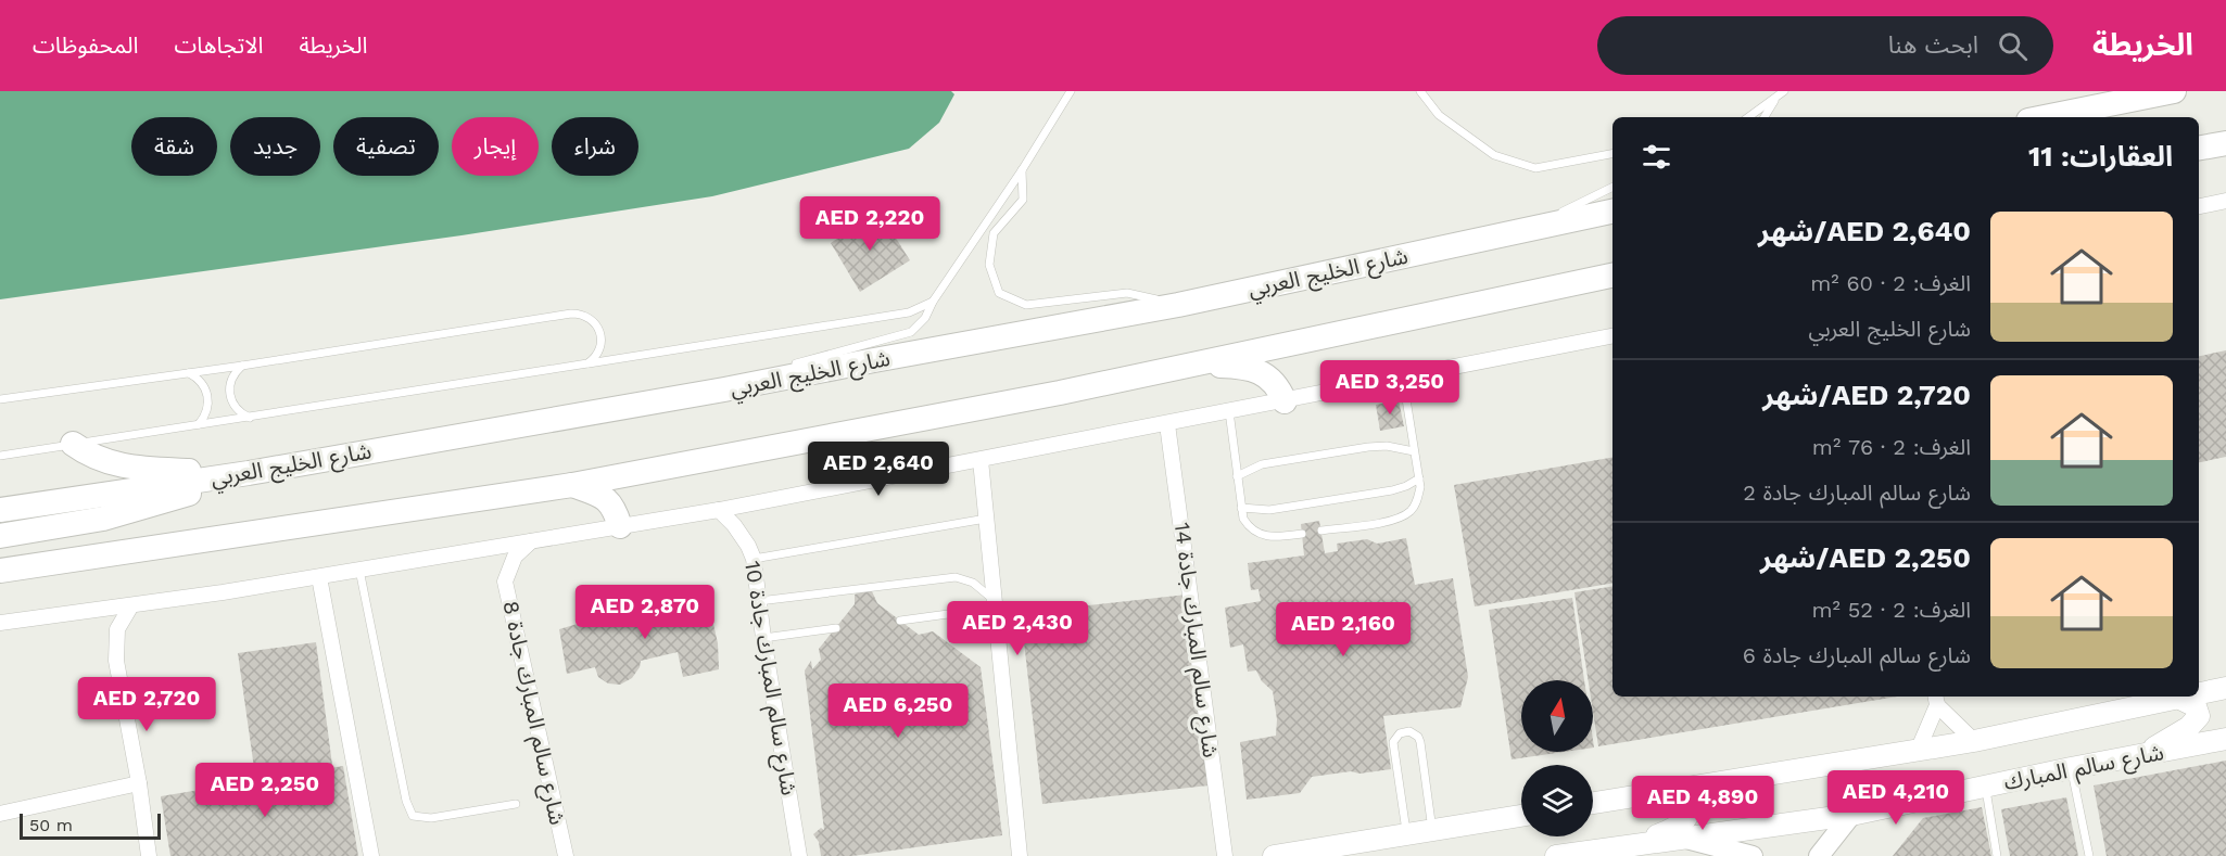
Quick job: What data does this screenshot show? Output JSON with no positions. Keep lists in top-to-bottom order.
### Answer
{
  "streets": {
    "main road": ["شارع الخليج العربي", "شارع سالم المبارك"],
    "street": ["شارع سالم المبارك جادة 14", "شارع سالم المبارك جادة 10", "شارع سالم المبارك جادة 8"]
  },
  "scale_bar": "50 m",
  "north": "top",
  "page": {
    "header": "الخريطة",
    "search": "ابحث هنا",
    "nav": ["الخريطة", "الاتجاهات", "المحفوظات"],
    "chip": [
      "شراء",
      "إيجار",
      "تصفية",
      "جديد",
      "شقة"
    ],
    "heading": "العقارات: 11",
    "list": [
      {
        "name": "AED 2,640/شهر",
        "note": "الغرف: 2 · 60 m² · شارع الخليج العربي"
      },
      {
        "name": "AED 2,720/شهر",
        "note": "الغرف: 2 · 76 m² · شارع سالم المبارك جادة 2"
      },
      {
        "name": "AED 2,250/شهر",
        "note": "الغرف: 2 · 52 m² · شارع سالم المبارك جادة 6"
      }
    ],
    "price": [
      "AED 2,220",
      "AED 3,250",
      "AED 2,640",
      "AED 2,870",
      "AED 2,430",
      "AED 2,160",
      "AED 2,720",
      "AED 6,250",
      "AED 2,250",
      "AED 4,210",
      "AED 4,890"
    ],
    "scale": "50 m"
  }
}
